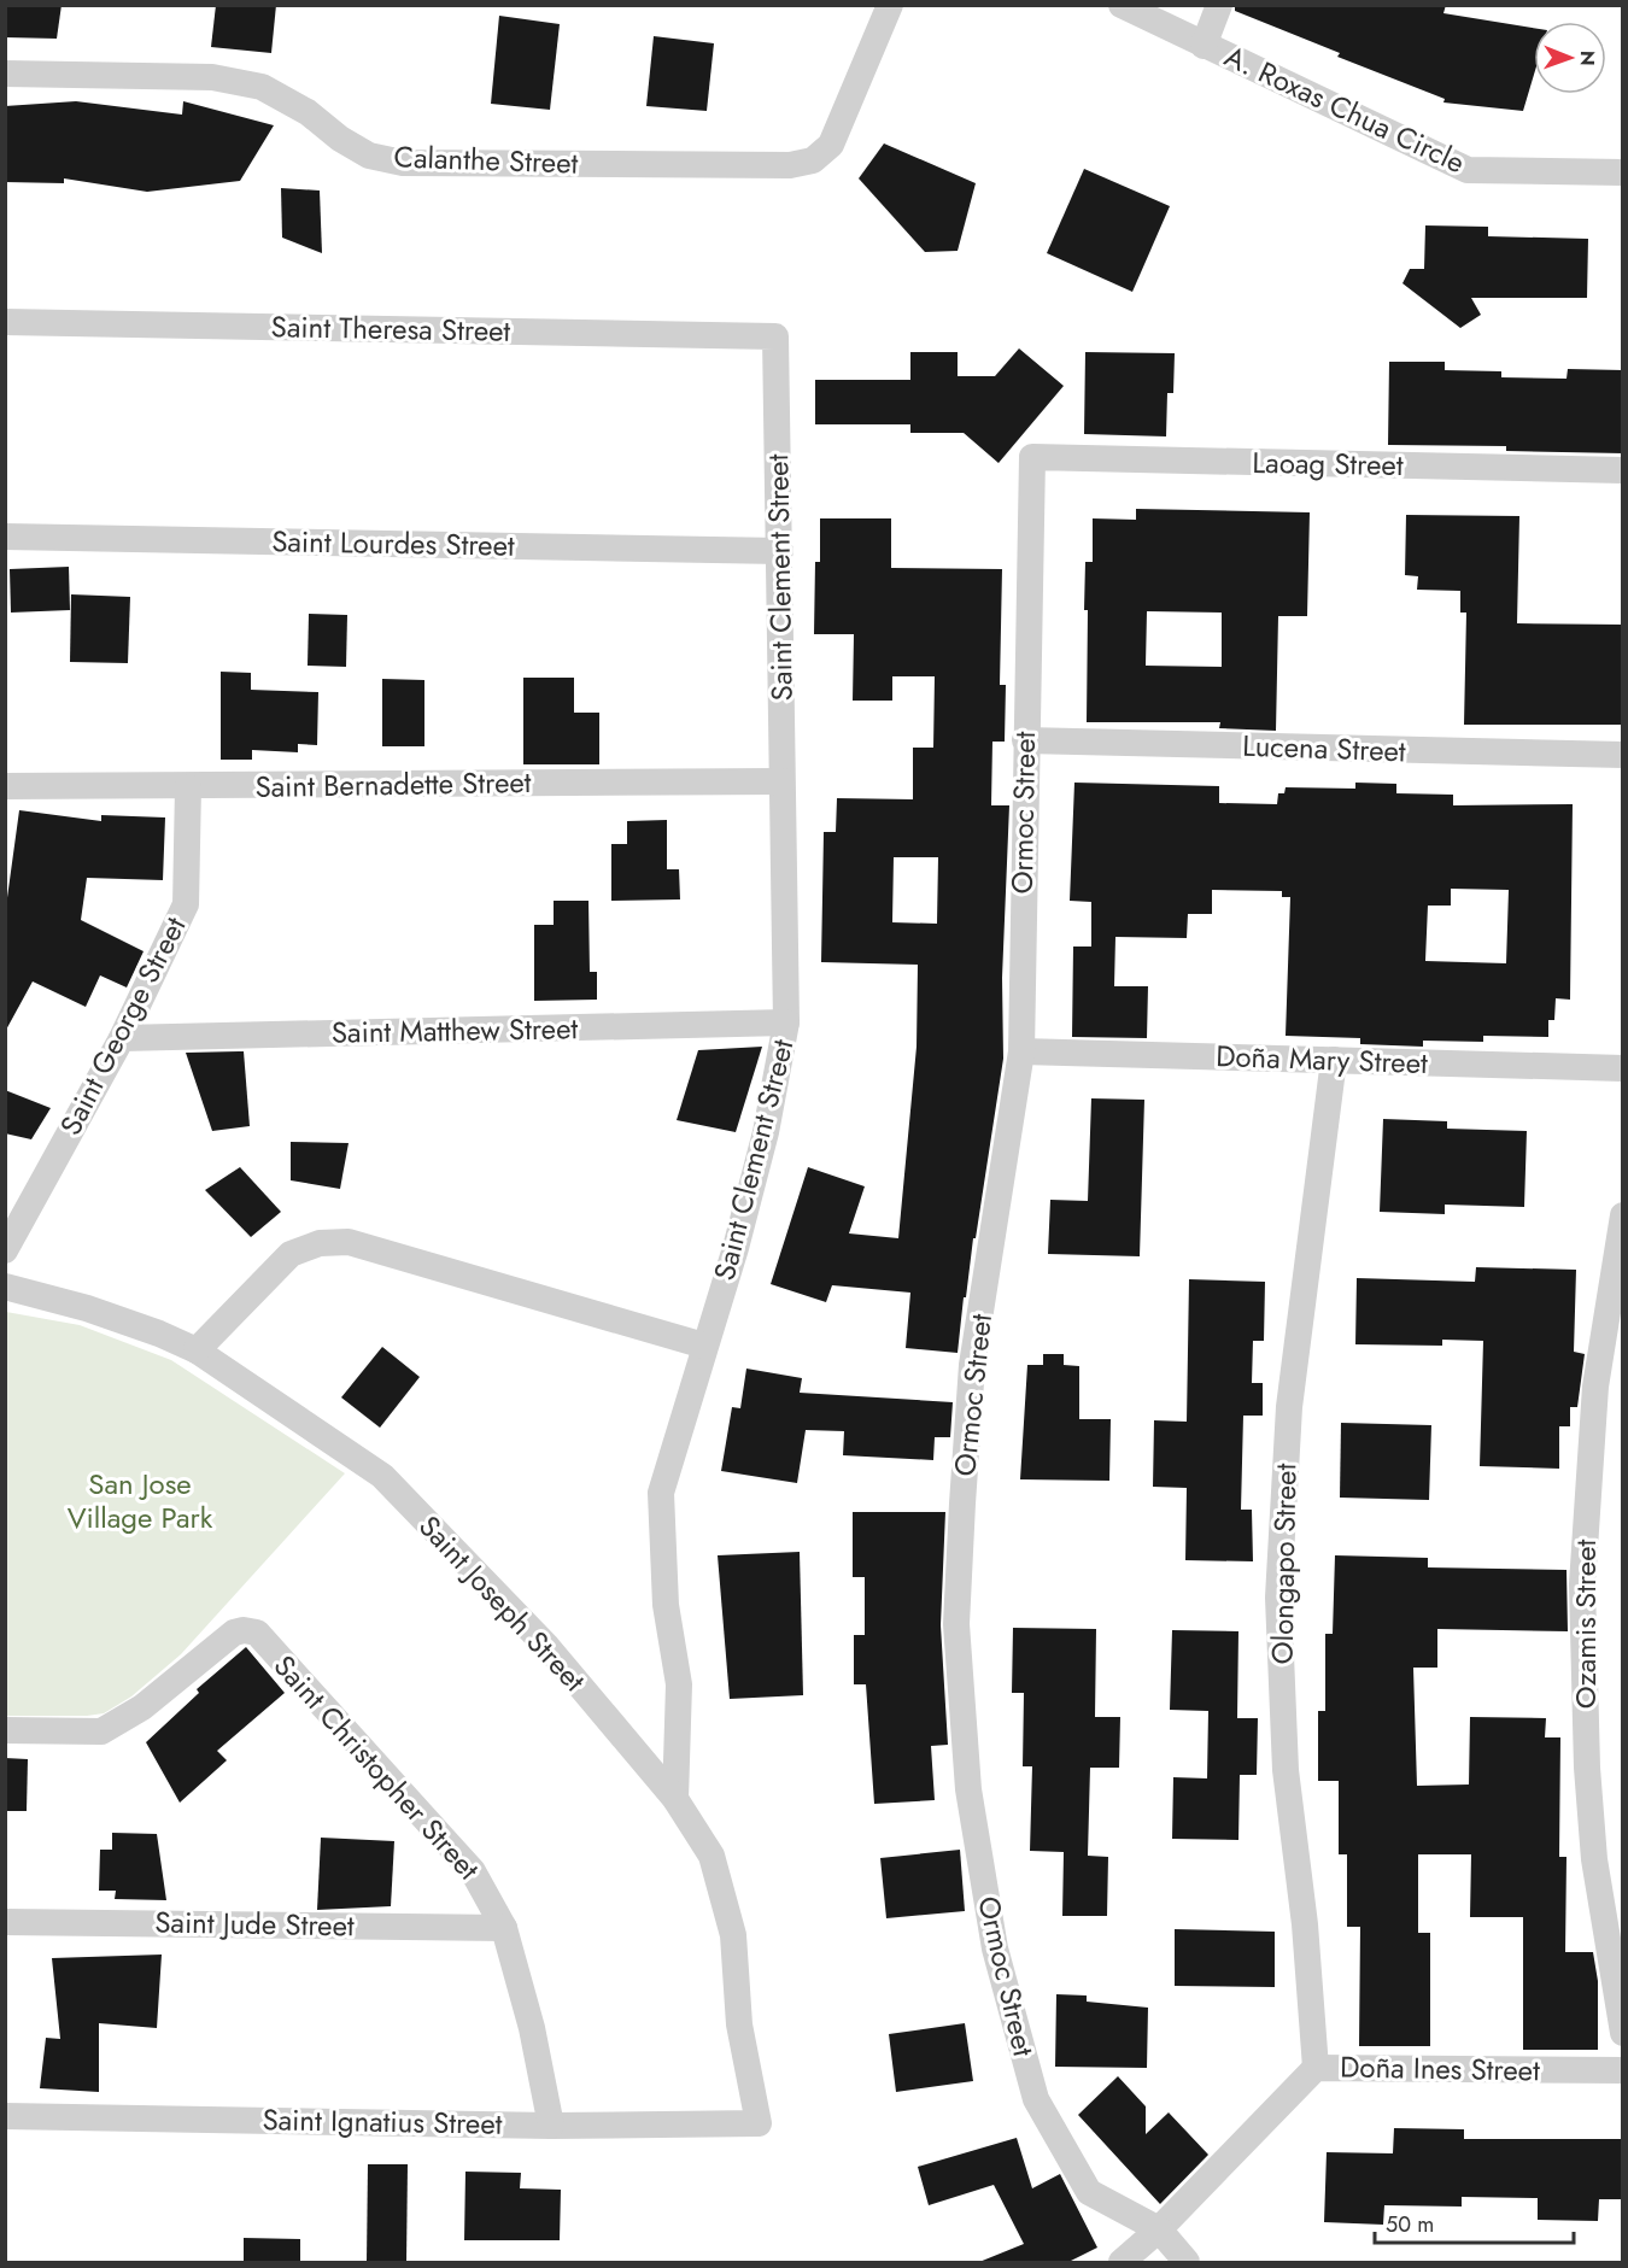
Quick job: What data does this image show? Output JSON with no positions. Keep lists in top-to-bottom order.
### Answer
{
  "streets": {
    "street": [
      "A. Roxas Chua Circle",
      "Calanthe Street",
      "Saint Theresa Street",
      "Laoag Street",
      "Saint Lourdes Street",
      "Saint Clement Street",
      "Lucena Street",
      "Saint Bernadette Street",
      "Ormoc Street",
      "Saint George Street",
      "Saint Matthew Street",
      "Doña Mary Street",
      "Olongapo Street",
      "Saint Joseph Street",
      "Ozamis Street",
      "Saint Christopher Street",
      "Saint Jude Street",
      "Doña Ines Street",
      "Saint Ignatius Street"
    ]
  },
  "crossings": [
    ["Saint Theresa Street", "Saint Clement Street"],
    ["Laoag Street", "Ormoc Street"],
    ["Saint Lourdes Street", "Saint Clement Street"],
    ["Saint Clement Street", "Saint Bernadette Street"],
    ["Saint Clement Street", "Saint Matthew Street"],
    ["Saint Clement Street", "Saint Joseph Street"],
    ["Lucena Street", "Ormoc Street"],
    ["Saint Bernadette Street", "Saint George Street"],
    ["Ormoc Street", "Doña Mary Street"],
    ["Ormoc Street", "Doña Ines Street"],
    ["Saint George Street", "Saint Matthew Street"],
    ["Doña Mary Street", "Olongapo Street"],
    ["Olongapo Street", "Doña Ines Street"],
    ["Saint Joseph Street", "Saint Ignatius Street"],
    ["Saint Christopher Street", "Saint Jude Street"],
    ["Saint Christopher Street", "Saint Ignatius Street"]
  ],
  "parks": ["San Jose Village Park"],
  "scale_bar": "50 m",
  "north": "right"
}
